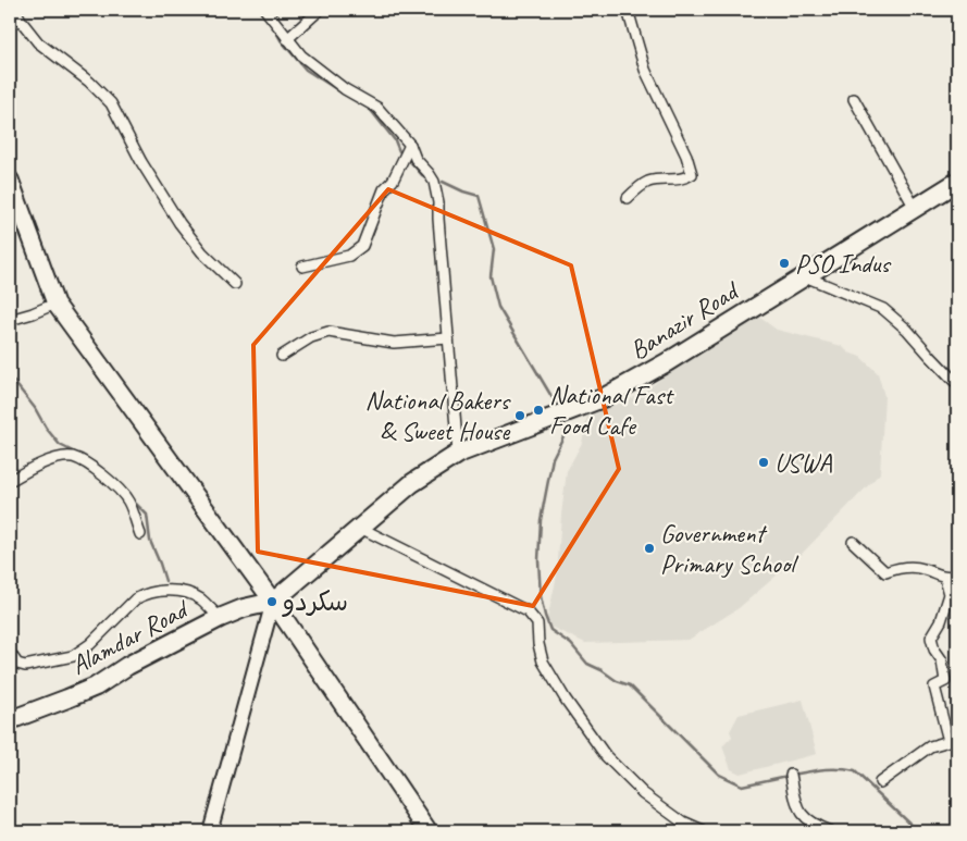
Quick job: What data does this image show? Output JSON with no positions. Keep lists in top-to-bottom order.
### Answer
{
  "streets": {
    "highway": ["Banazir Road", "Alamdar Road"]
  },
  "crossings": [
    ["Banazir Road", "Alamdar Road"]
  ],
  "places": [
    "PSO Indus",
    "National Fast Food Cafe",
    "National Bakers & Sweet House",
    "USWA",
    "Government Primary School",
    "سکردو"
  ]
}
